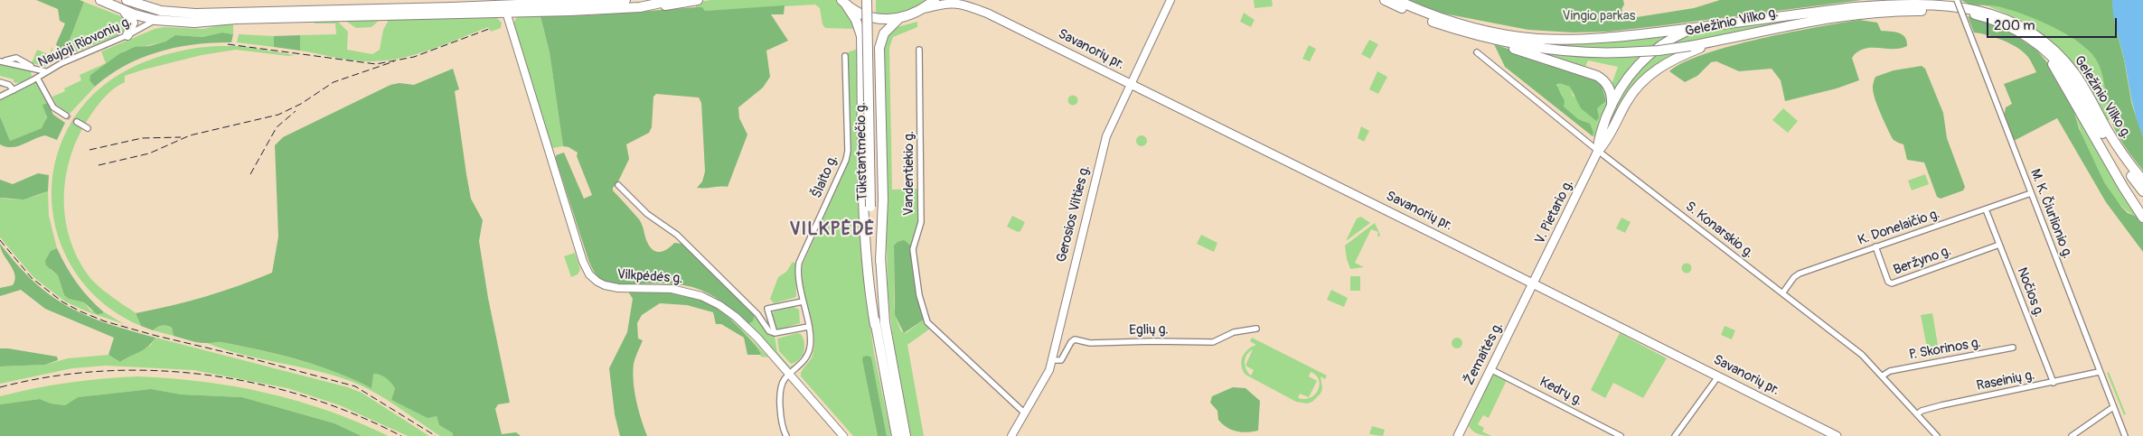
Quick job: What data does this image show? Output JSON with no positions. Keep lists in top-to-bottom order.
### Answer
{
  "streets": {
    "highway": ["Geležinio Vilko g.", "Tūkstantmečio g."],
    "main road": [
      "Savanorių pr.",
      "V. Pietario g.",
      "Gerosios Vilties g.",
      "Vilkpėdės g.",
      "Žemaitės g."
    ],
    "street": [
      "Naujoji Riovonių g.",
      "Vandentiekio g.",
      "Šlaito g.",
      "M. K. Čiurlionio g.",
      "K. Donelaičio g.",
      "S. Konarskio g.",
      "Beržyno g.",
      "Nočios g.",
      "Eglių g.",
      "P. Skorinos g.",
      "Raseinių g.",
      "Kedrų g."
    ]
  },
  "crossings": [
    ["Savanorių pr.", "V. Pietario g."],
    ["Savanorių pr.", "Gerosios Vilties g."],
    ["Savanorių pr.", "Žemaitės g."],
    ["Vandentiekio g.", "Gerosios Vilties g."],
    ["Šlaito g.", "Vilkpėdės g."],
    ["V. Pietario g.", "S. Konarskio g."],
    ["V. Pietario g.", "Žemaitės g."],
    ["Gerosios Vilties g.", "Eglių g."],
    ["M. K. Čiurlionio g.", "K. Donelaičio g."],
    ["M. K. Čiurlionio g.", "Raseinių g."],
    ["K. Donelaičio g.", "S. Konarskio g."],
    ["K. Donelaičio g.", "Beržyno g."],
    ["K. Donelaičio g.", "Nočios g."],
    ["S. Konarskio g.", "P. Skorinos g."],
    ["S. Konarskio g.", "Raseinių g."],
    ["Beržyno g.", "Nočios g."],
    ["Nočios g.", "Raseinių g."],
    ["Žemaitės g.", "Kedrų g."]
  ],
  "districts": ["VILKPĖDĖ"],
  "parks": ["Vingio parkas"],
  "scale_bar": "200 m"
}
